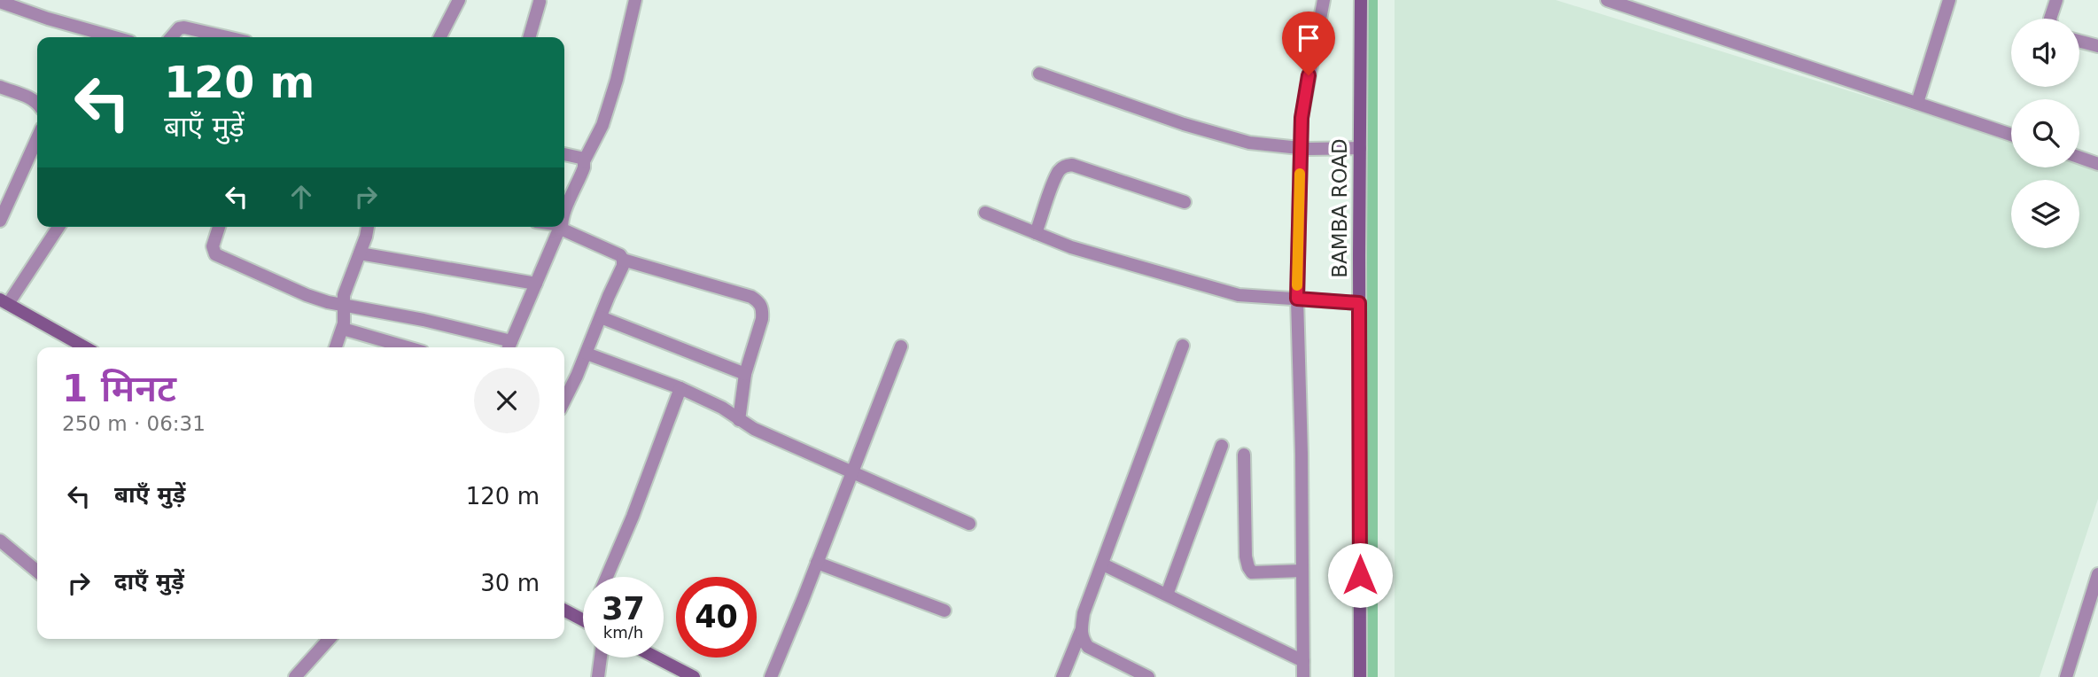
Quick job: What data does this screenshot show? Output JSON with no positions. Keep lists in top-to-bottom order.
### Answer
{
  "streets": {
    "street": ["BAMBA ROAD"]
  },
  "page": {
    "turn": ["120 m", "बाएँ मुड़ें"],
    "heading": ["1 मिनट", "250 m · 06:31"],
    "list": [
      {
        "name": "बाएँ मुड़ें",
        "value": "120 m"
      },
      {
        "name": "दाएँ मुड़ें",
        "value": "30 m"
      }
    ],
    "speed": "37 km/h",
    "limit": "40"
  }
}
